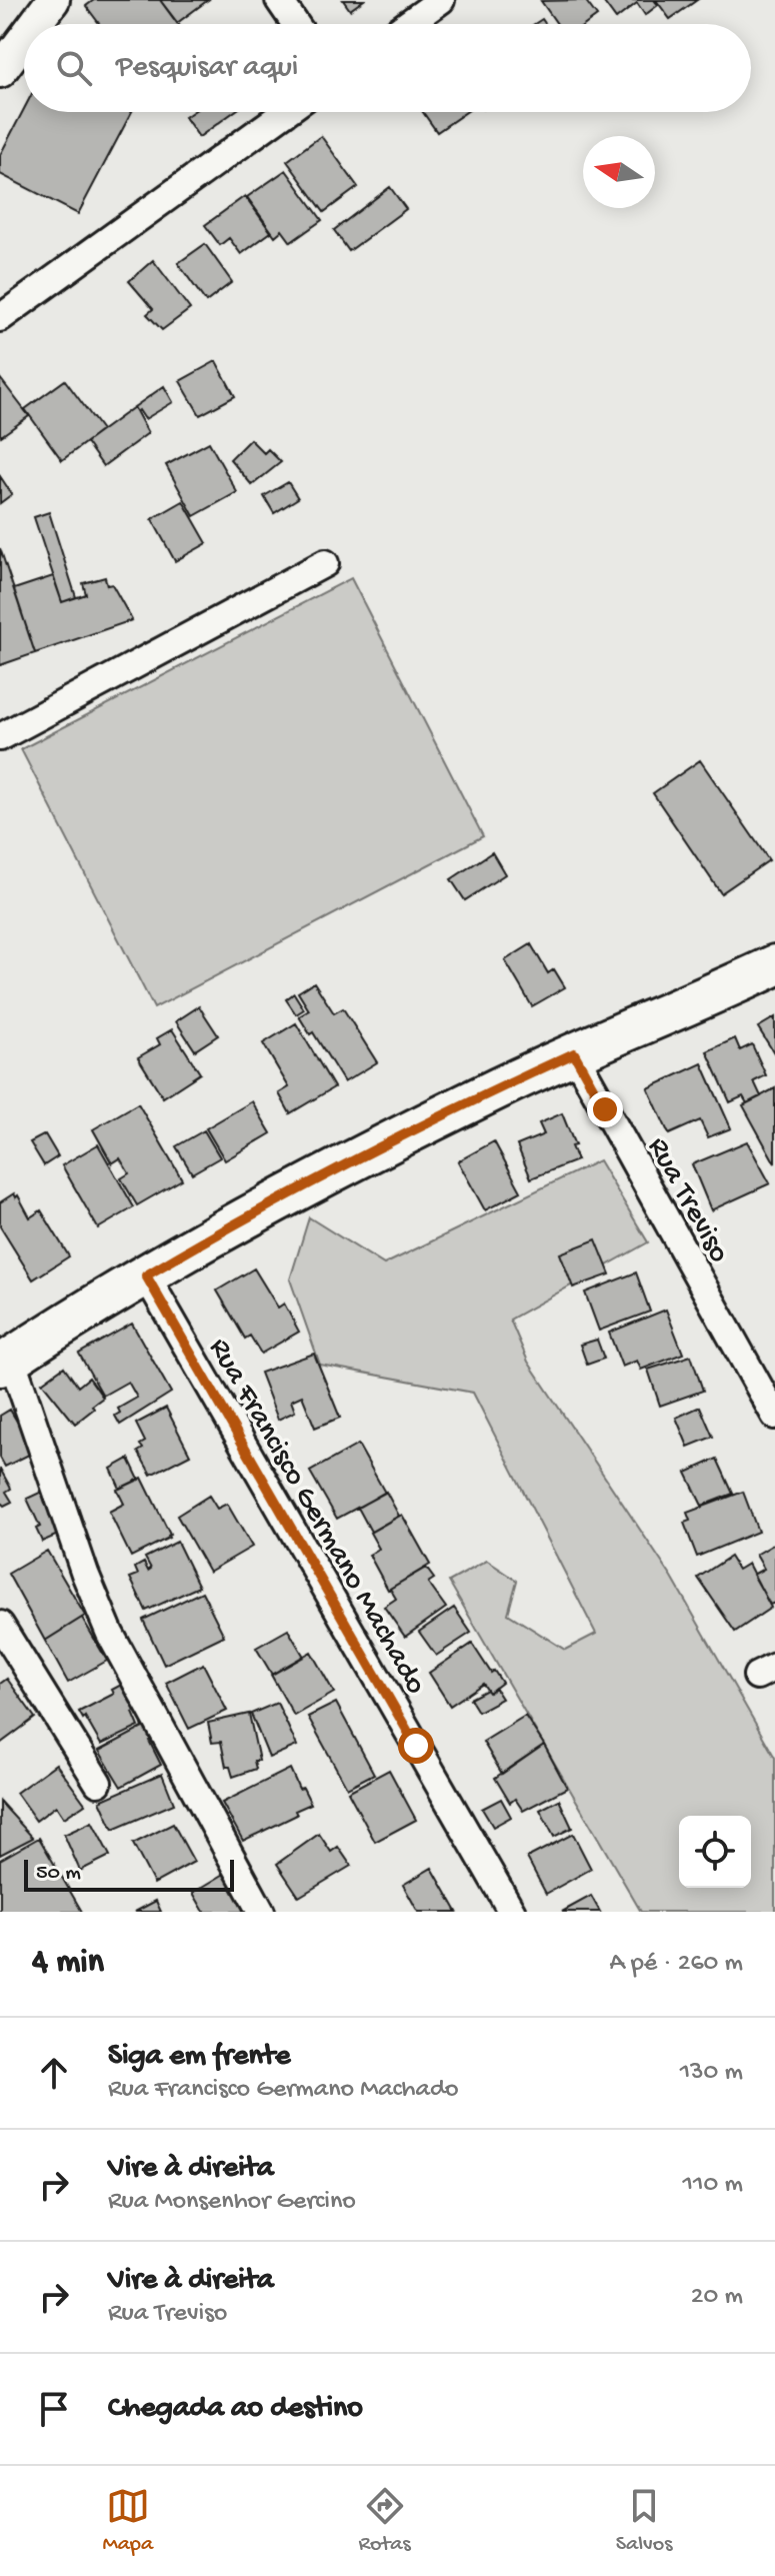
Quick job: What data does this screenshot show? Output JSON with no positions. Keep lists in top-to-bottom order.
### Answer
{
  "streets": {
    "street": ["Rua Treviso", "Rua Francisco Germano Machado"]
  },
  "scale_bar": "50 m",
  "north": "left",
  "page": {
    "search": "Pesquisar aqui",
    "scale": "50 m",
    "heading": ["4 min", "A pé · 260 m"],
    "list": [
      ["Siga em frente", "Rua Francisco Germano Machado", "130 m"],
      ["Vire à direita", "Rua Monsenhor Gercino", "110 m"],
      ["Vire à direita", "Rua Treviso", "20 m"],
      "Chegada ao destino"
    ],
    "nav": ["Mapa", "Rotas", "Salvos"]
  }
}
